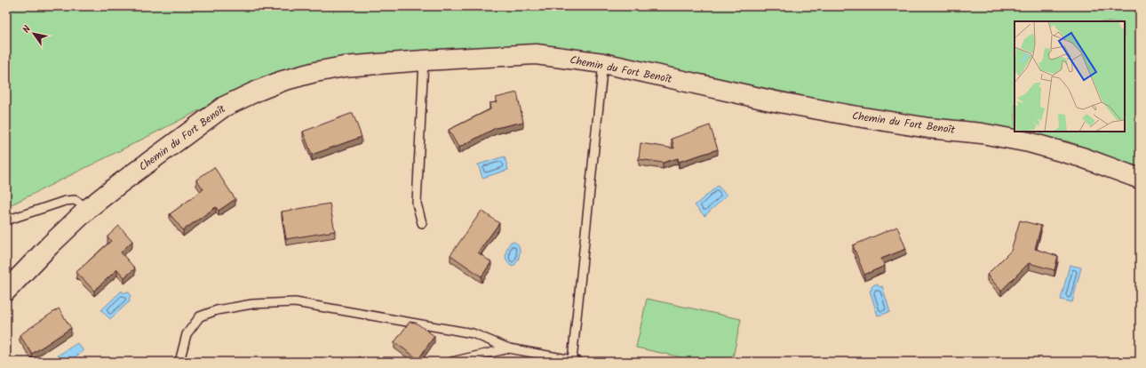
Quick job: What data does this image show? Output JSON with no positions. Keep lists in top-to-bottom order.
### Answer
{
  "streets": {
    "street": ["Chemin du Fort Benoît"]
  },
  "north": "top left"
}
